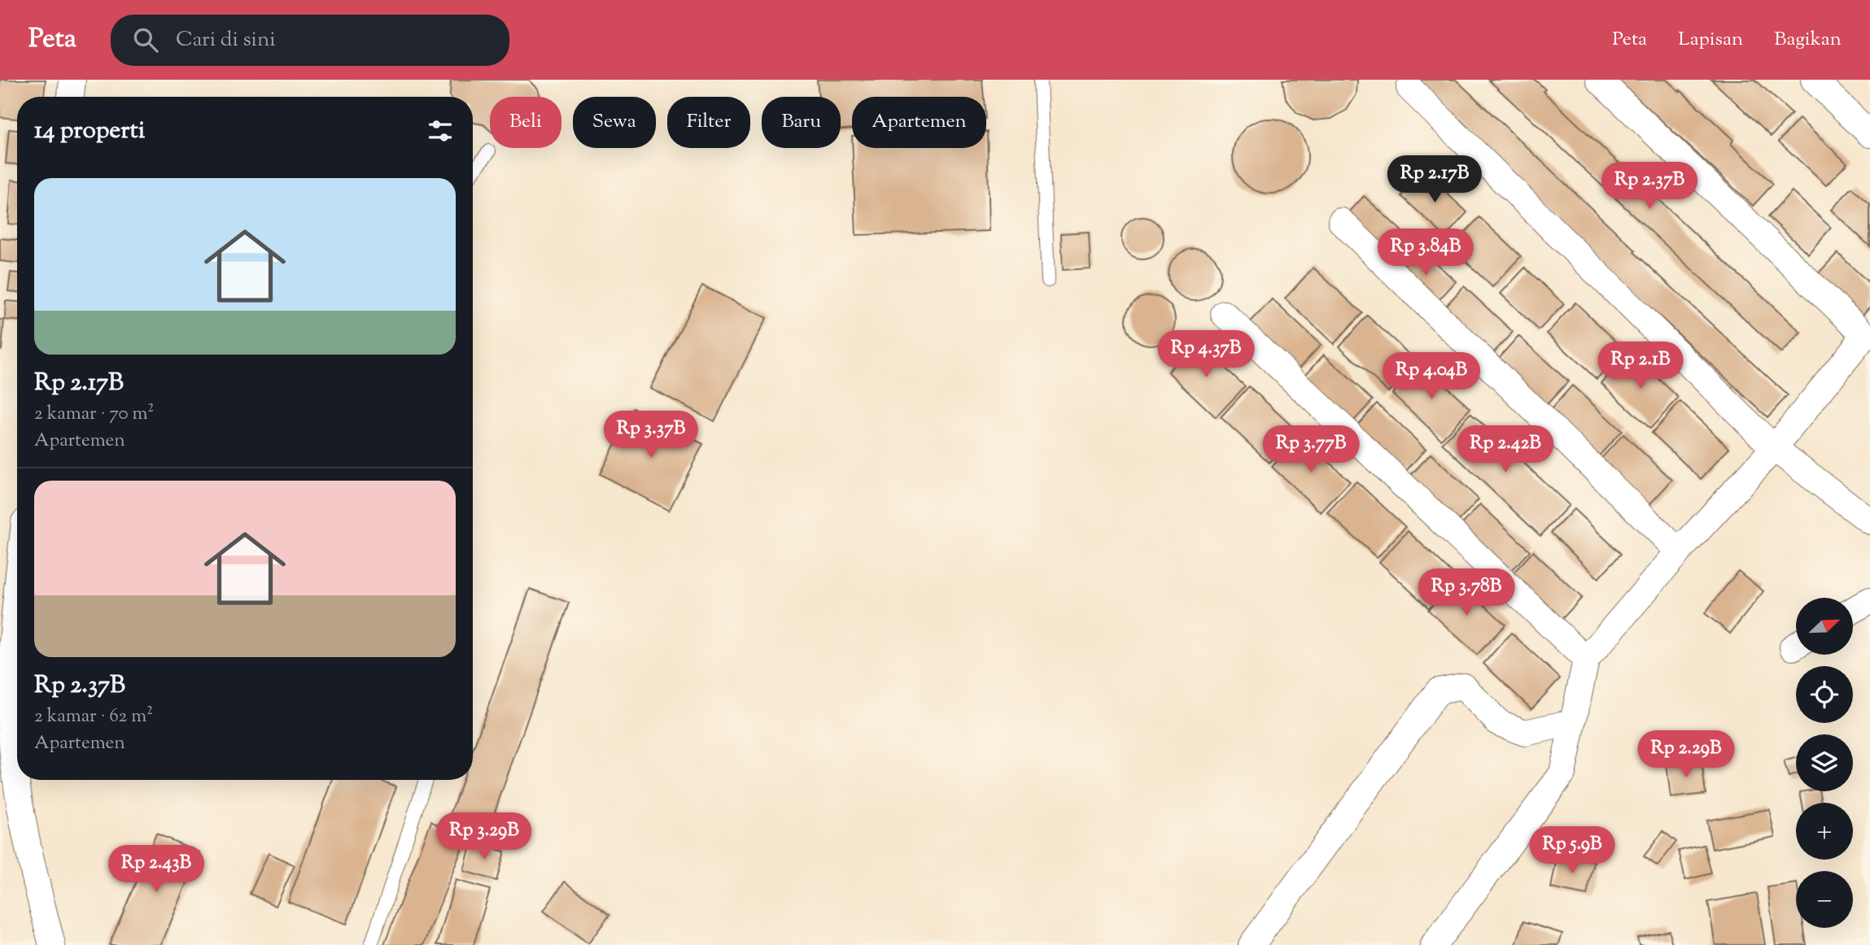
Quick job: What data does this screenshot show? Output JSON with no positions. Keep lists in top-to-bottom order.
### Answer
{
  "north": "top right",
  "page": {
    "header": "Peta",
    "search": "Cari di sini",
    "nav": ["Peta", "Lapisan", "Bagikan"],
    "chip": [
      "Beli",
      "Sewa",
      "Filter",
      "Baru",
      "Apartemen"
    ],
    "heading": "14 properti",
    "price": [
      "Rp 2.17B",
      "Rp 2.37B",
      "Rp 3.84B",
      "Rp 4.37B",
      "Rp 2.1B",
      "Rp 4.04B",
      "Rp 3.37B",
      "Rp 3.77B",
      "Rp 2.42B",
      "Rp 3.78B",
      "Rp 2.29B",
      "Rp 3.29B",
      "Rp 5.9B",
      "Rp 2.43B"
    ],
    "list": [
      {
        "name": "Rp 2.17B",
        "note": "2 kamar · 70 m² · Apartemen"
      },
      {
        "name": "Rp 2.37B",
        "note": "2 kamar · 62 m² · Apartemen"
      }
    ],
    "map_buttons": ["+", "−"]
  }
}
